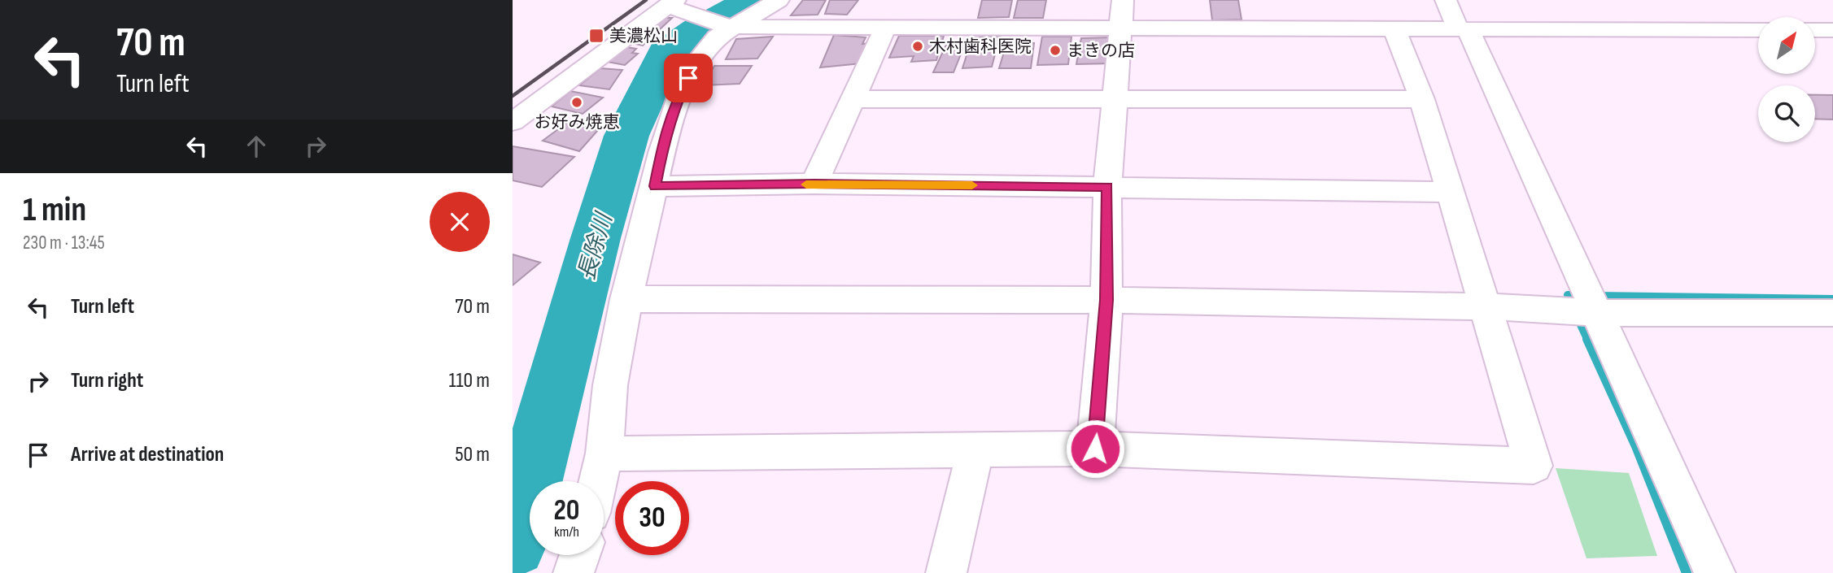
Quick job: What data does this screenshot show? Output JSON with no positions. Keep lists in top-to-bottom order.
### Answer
{
  "water": ["長除川"],
  "places": {
    "transit": ["美濃松山"],
    "other": ["木村歯科医院", "まきの店", "お好み焼恵"]
  },
  "north": "top right",
  "page": {
    "turn": ["70 m", "Turn left"],
    "heading": ["1 min", "230 m · 13:45"],
    "list": [
      {
        "name": "Turn left",
        "value": "70 m"
      },
      {
        "name": "Turn right",
        "value": "110 m"
      },
      {
        "name": "Arrive at destination",
        "value": "50 m"
      }
    ],
    "speed": "20 km/h",
    "limit": "30"
  }
}
